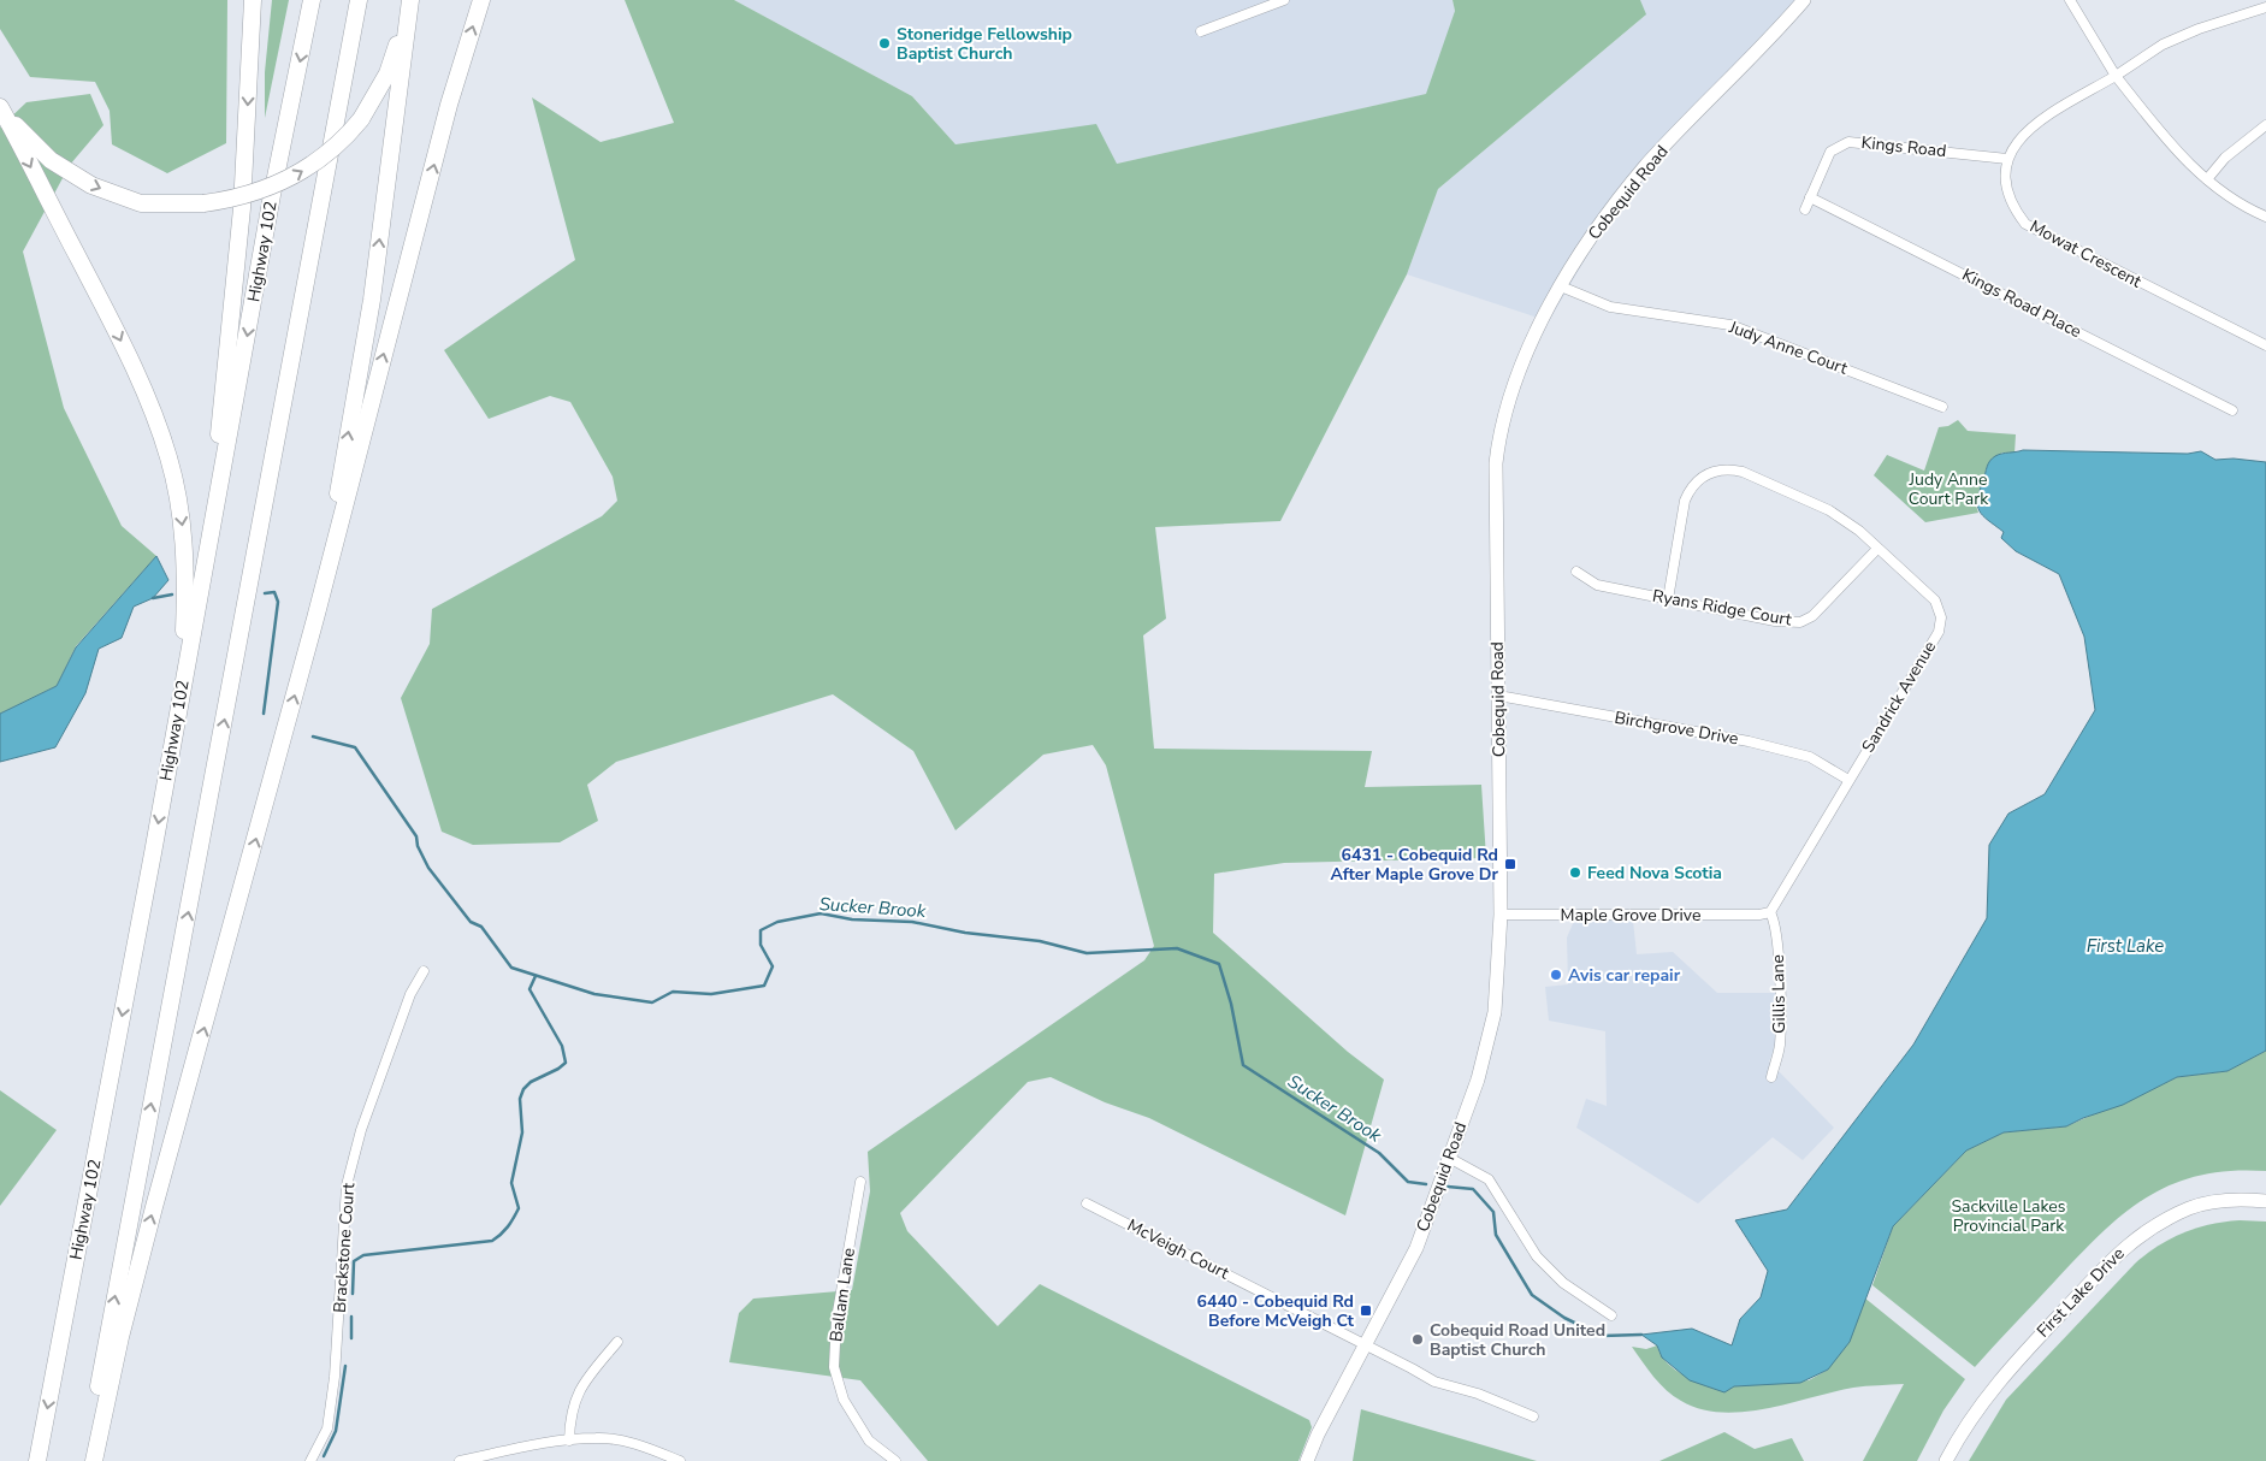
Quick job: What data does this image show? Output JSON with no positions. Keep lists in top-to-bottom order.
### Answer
{
  "streets": {
    "highway": ["Highway 102"],
    "main road": ["Cobequid Road", "First Lake Drive"],
    "street": [
      "Kings Road",
      "Mowat Crescent",
      "Kings Road Place",
      "Judy Anne Court",
      "Ryans Ridge Court",
      "Sandrick Avenue",
      "Birchgrove Drive",
      "Maple Grove Drive",
      "Gillis Lane",
      "Brackstone Court",
      "McVeigh Court",
      "Ballam Lane"
    ]
  },
  "crossings": [
    ["Kings Road", "Mowat Crescent"],
    ["Kings Road", "Kings Road Place"],
    ["Cobequid Road", "Judy Anne Court"],
    ["Cobequid Road", "Birchgrove Drive"],
    ["Cobequid Road", "Maple Grove Drive"],
    ["Cobequid Road", "McVeigh Court"],
    ["Ryans Ridge Court", "Sandrick Avenue"],
    ["Sandrick Avenue", "Birchgrove Drive"],
    ["Sandrick Avenue", "Maple Grove Drive"],
    ["Sandrick Avenue", "Gillis Lane"],
    ["Maple Grove Drive", "Gillis Lane"]
  ],
  "water": ["Sucker Brook", "First Lake"],
  "parks": ["Judy Anne Court Park", "Sackville Lakes Provincial Park"],
  "places": {
    "other": [
      "Stoneridge Fellowship Baptist Church",
      "Feed Nova Scotia",
      "Avis car repair",
      "Cobequid Road United Baptist Church"
    ],
    "transit": ["6431 - Cobequid Rd After Maple Grove Dr", "6440 - Cobequid Rd Before McVeigh Ct"]
  }
}
